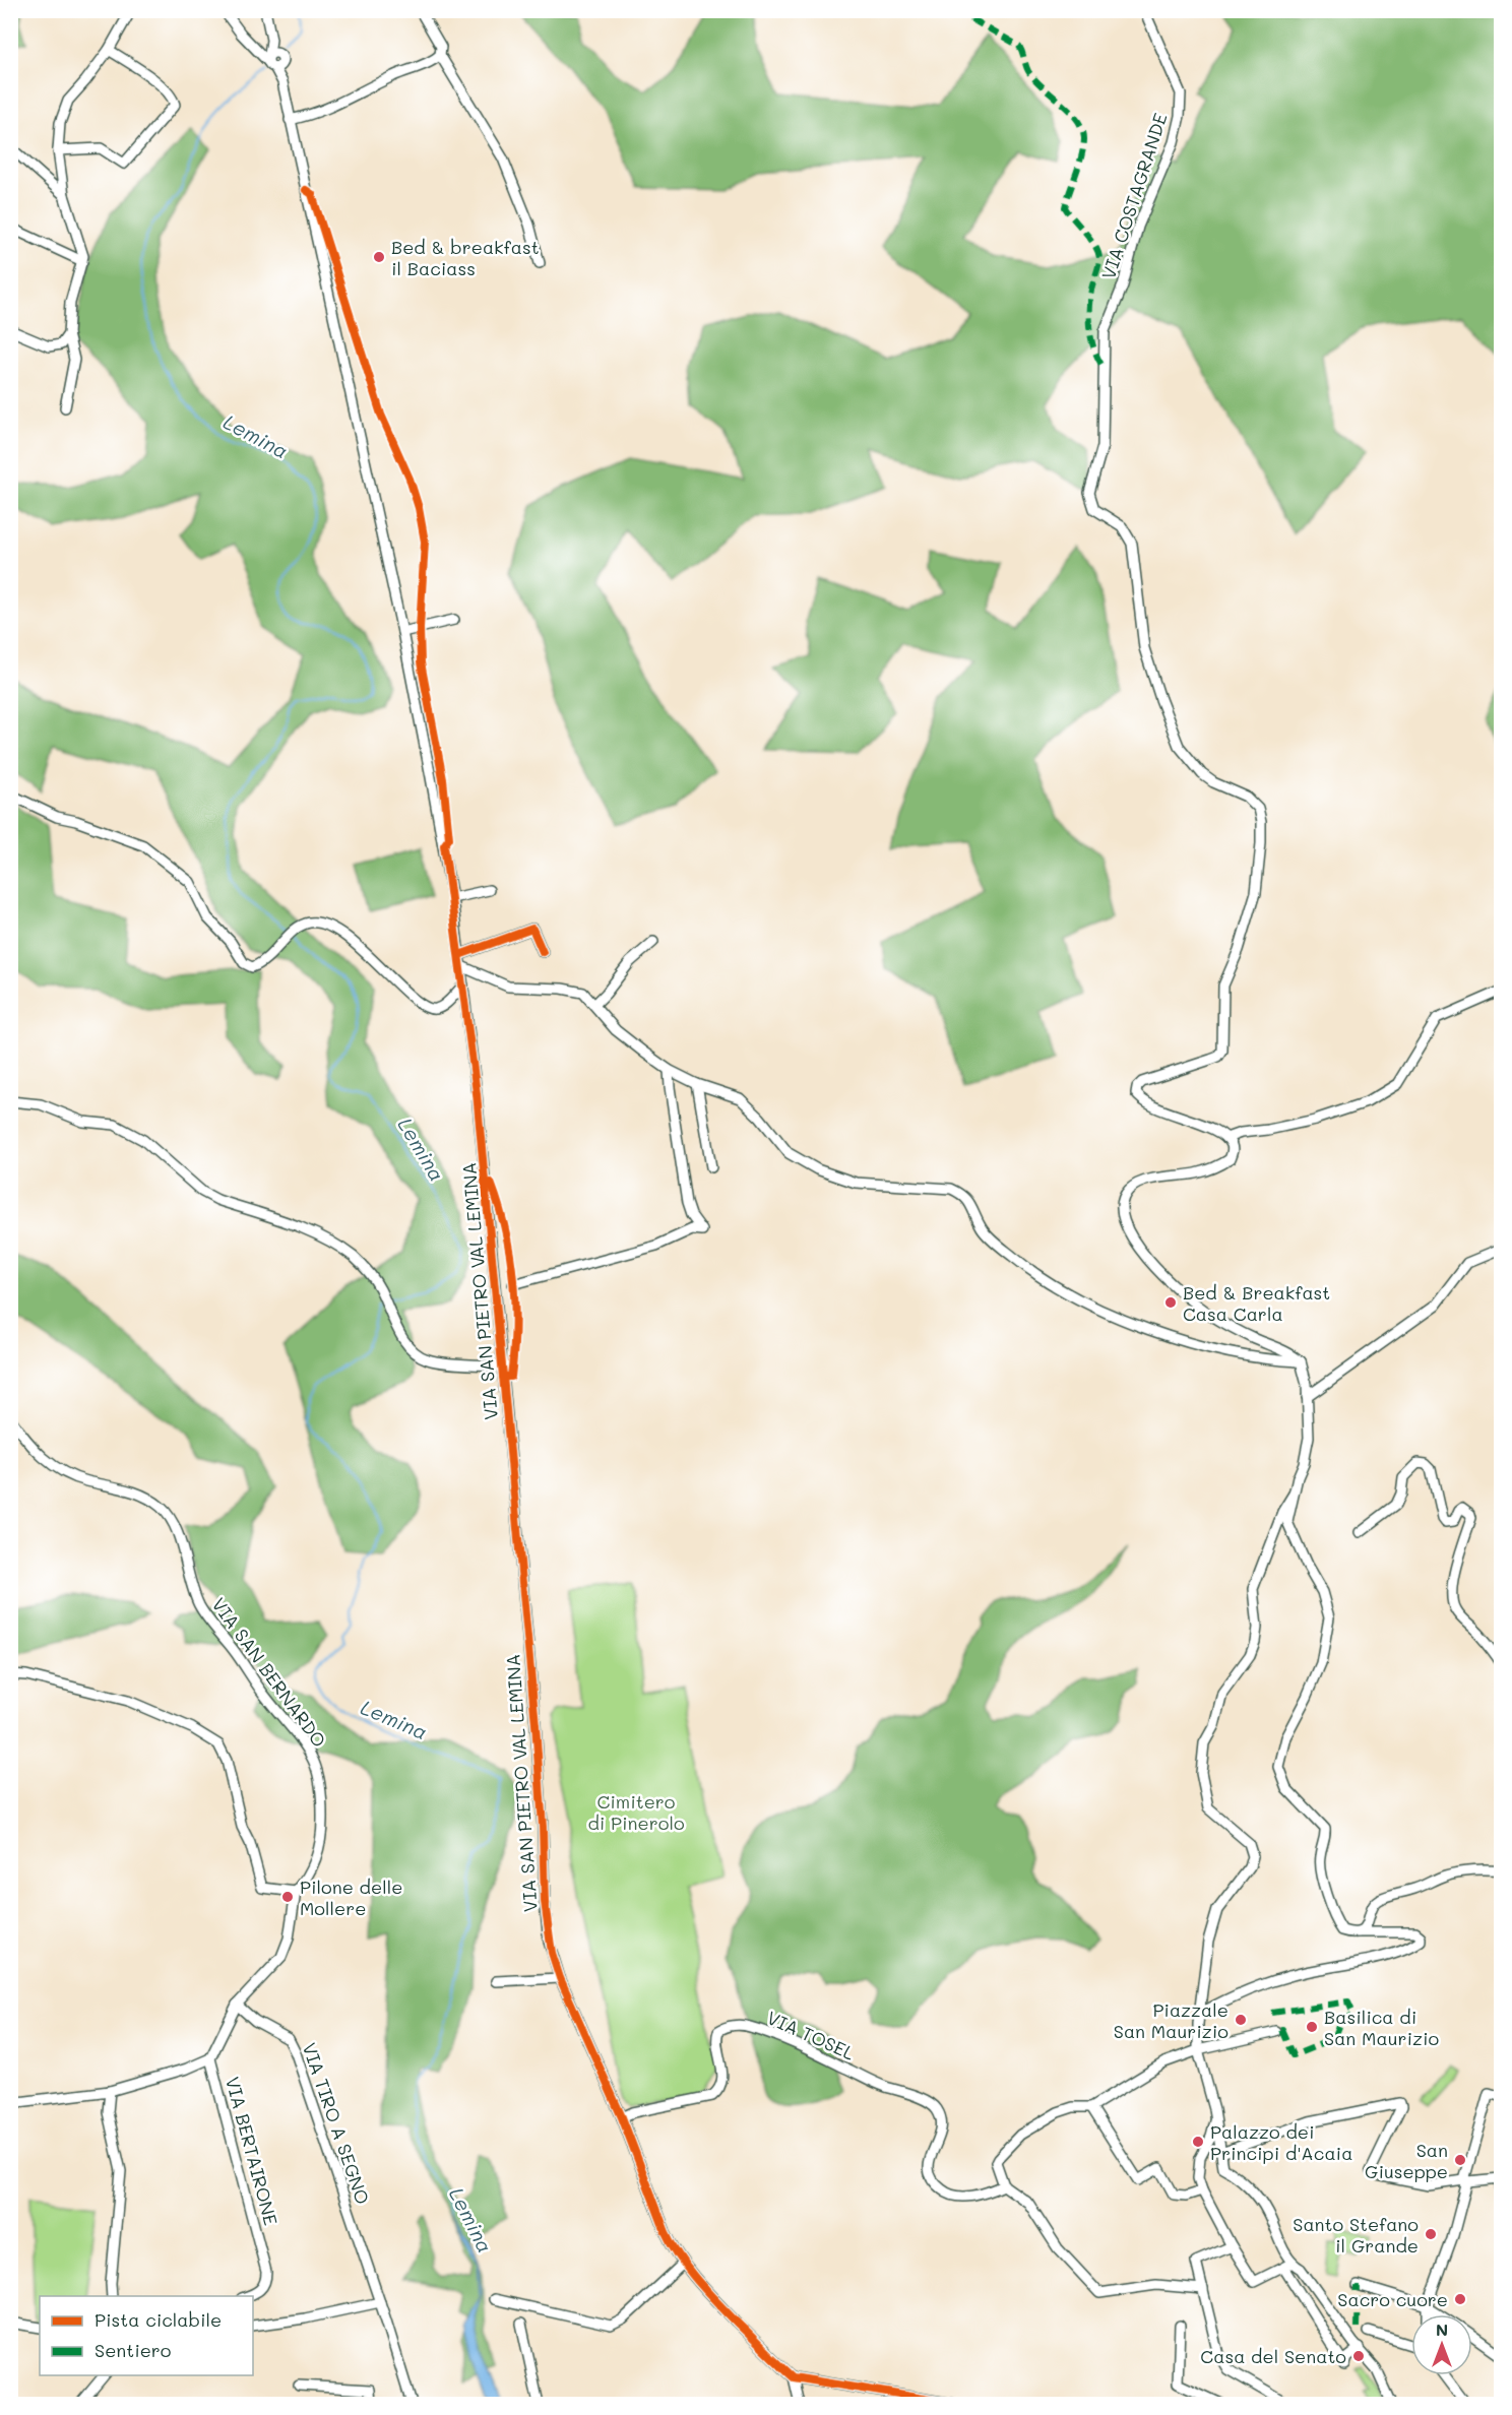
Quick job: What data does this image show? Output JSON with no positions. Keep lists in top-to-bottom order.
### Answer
{
  "streets": {
    "street": [
      "VIA COSTAGRANDE",
      "VIA SAN PIETRO VAL LEMINA",
      "VIA SAN BERNARDO",
      "VIA TOSEL",
      "VIA TIRO A SEGNO",
      "VIA BERTAIRONE"
    ]
  },
  "crossings": [
    ["VIA SAN PIETRO VAL LEMINA", "VIA TOSEL"],
    ["VIA TIRO A SEGNO", "VIA BERTAIRONE"]
  ],
  "water": ["Lemina"],
  "parks": ["Cimitero di Pinerolo"],
  "places": [
    "Bed & breakfast il Baciass",
    "Bed & Breakfast Casa Carla",
    "Pilone delle Mollere",
    "Piazzale San Maurizio",
    "Basilica di San Maurizio",
    "Palazzo dei Principi d'Acaia",
    "San Giuseppe",
    "Santo Stefano il Grande",
    "Sacro cuore",
    "Casa del Senato"
  ],
  "legend": ["Pista ciclabile", "Sentiero"],
  "north": "top"
}
